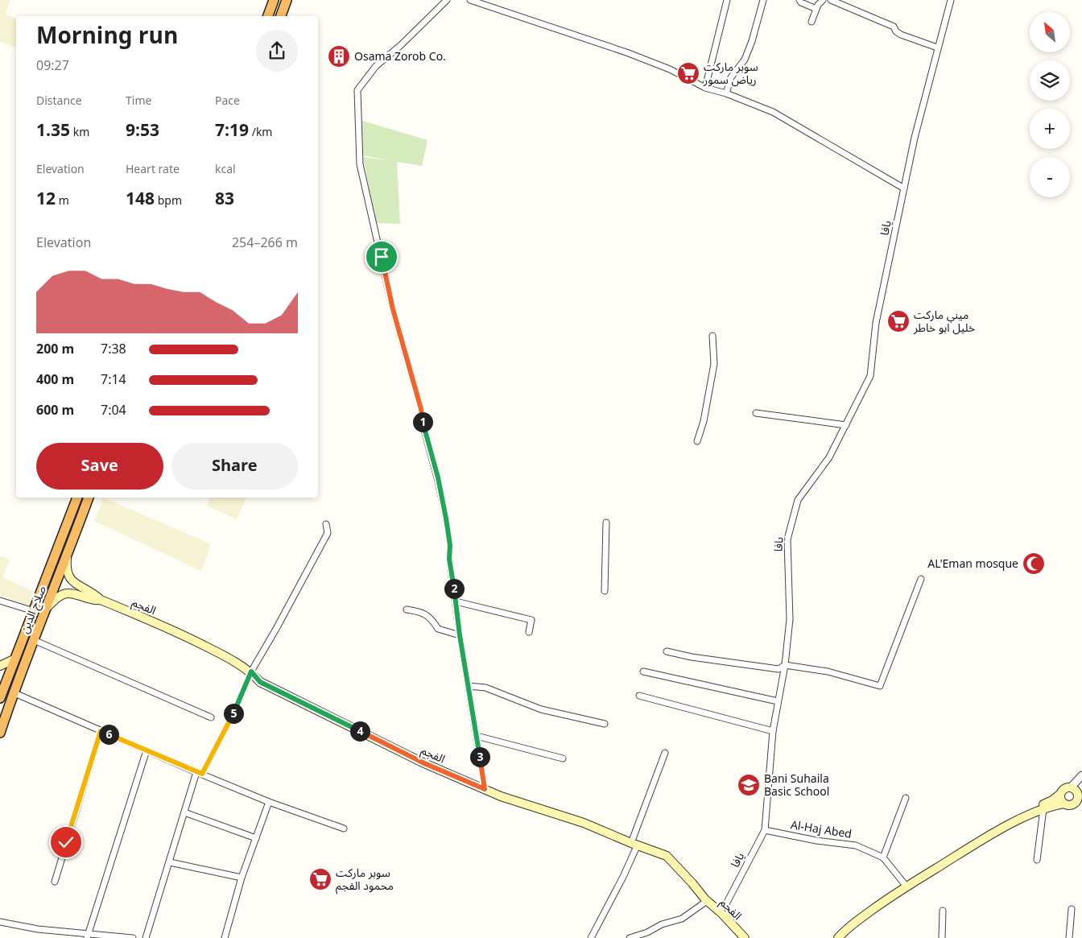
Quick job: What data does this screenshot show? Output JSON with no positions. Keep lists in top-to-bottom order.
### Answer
{
  "streets": {
    "highway": ["صلاح الدين"],
    "main road": ["الفجم"],
    "street": ["يافا", "Al-Haj Abed"]
  },
  "crossings": [
    ["يافا", "الفجم"],
    ["يافا", "Al-Haj Abed"]
  ],
  "places": {
    "building": ["Osama Zorob Co."],
    "supermarket": ["سوبر ماركت رياض سمور", "ميني ماركت خليل ابو خاطر", "سوبر ماركت محمود الفجم"],
    "mosque": ["AL'Eman mosque"],
    "school or university": ["Bani Suhaila Basic School"]
  },
  "north": "top left",
  "page": {
    "map_buttons": ["+", "−"],
    "heading": ["Morning run", "09:27"],
    "stats": [
      ["Distance", "1.35 km"],
      ["Time", "9:53"],
      ["Pace", "7:19 /km"],
      ["Elevation", "12 m"],
      ["Heart rate", "148 bpm"],
      ["kcal", "83"]
    ],
    "chart": ["Elevation", "254–266 m"],
    "list": [
      {
        "name": "200 m",
        "note": "7:38"
      },
      {
        "name": "400 m",
        "note": "7:14"
      },
      {
        "name": "600 m",
        "note": "7:04"
      }
    ],
    "pins": [
      "1",
      "2",
      "5",
      "4",
      "6",
      "3"
    ],
    "buttons": ["Save", "Share"]
  }
}
